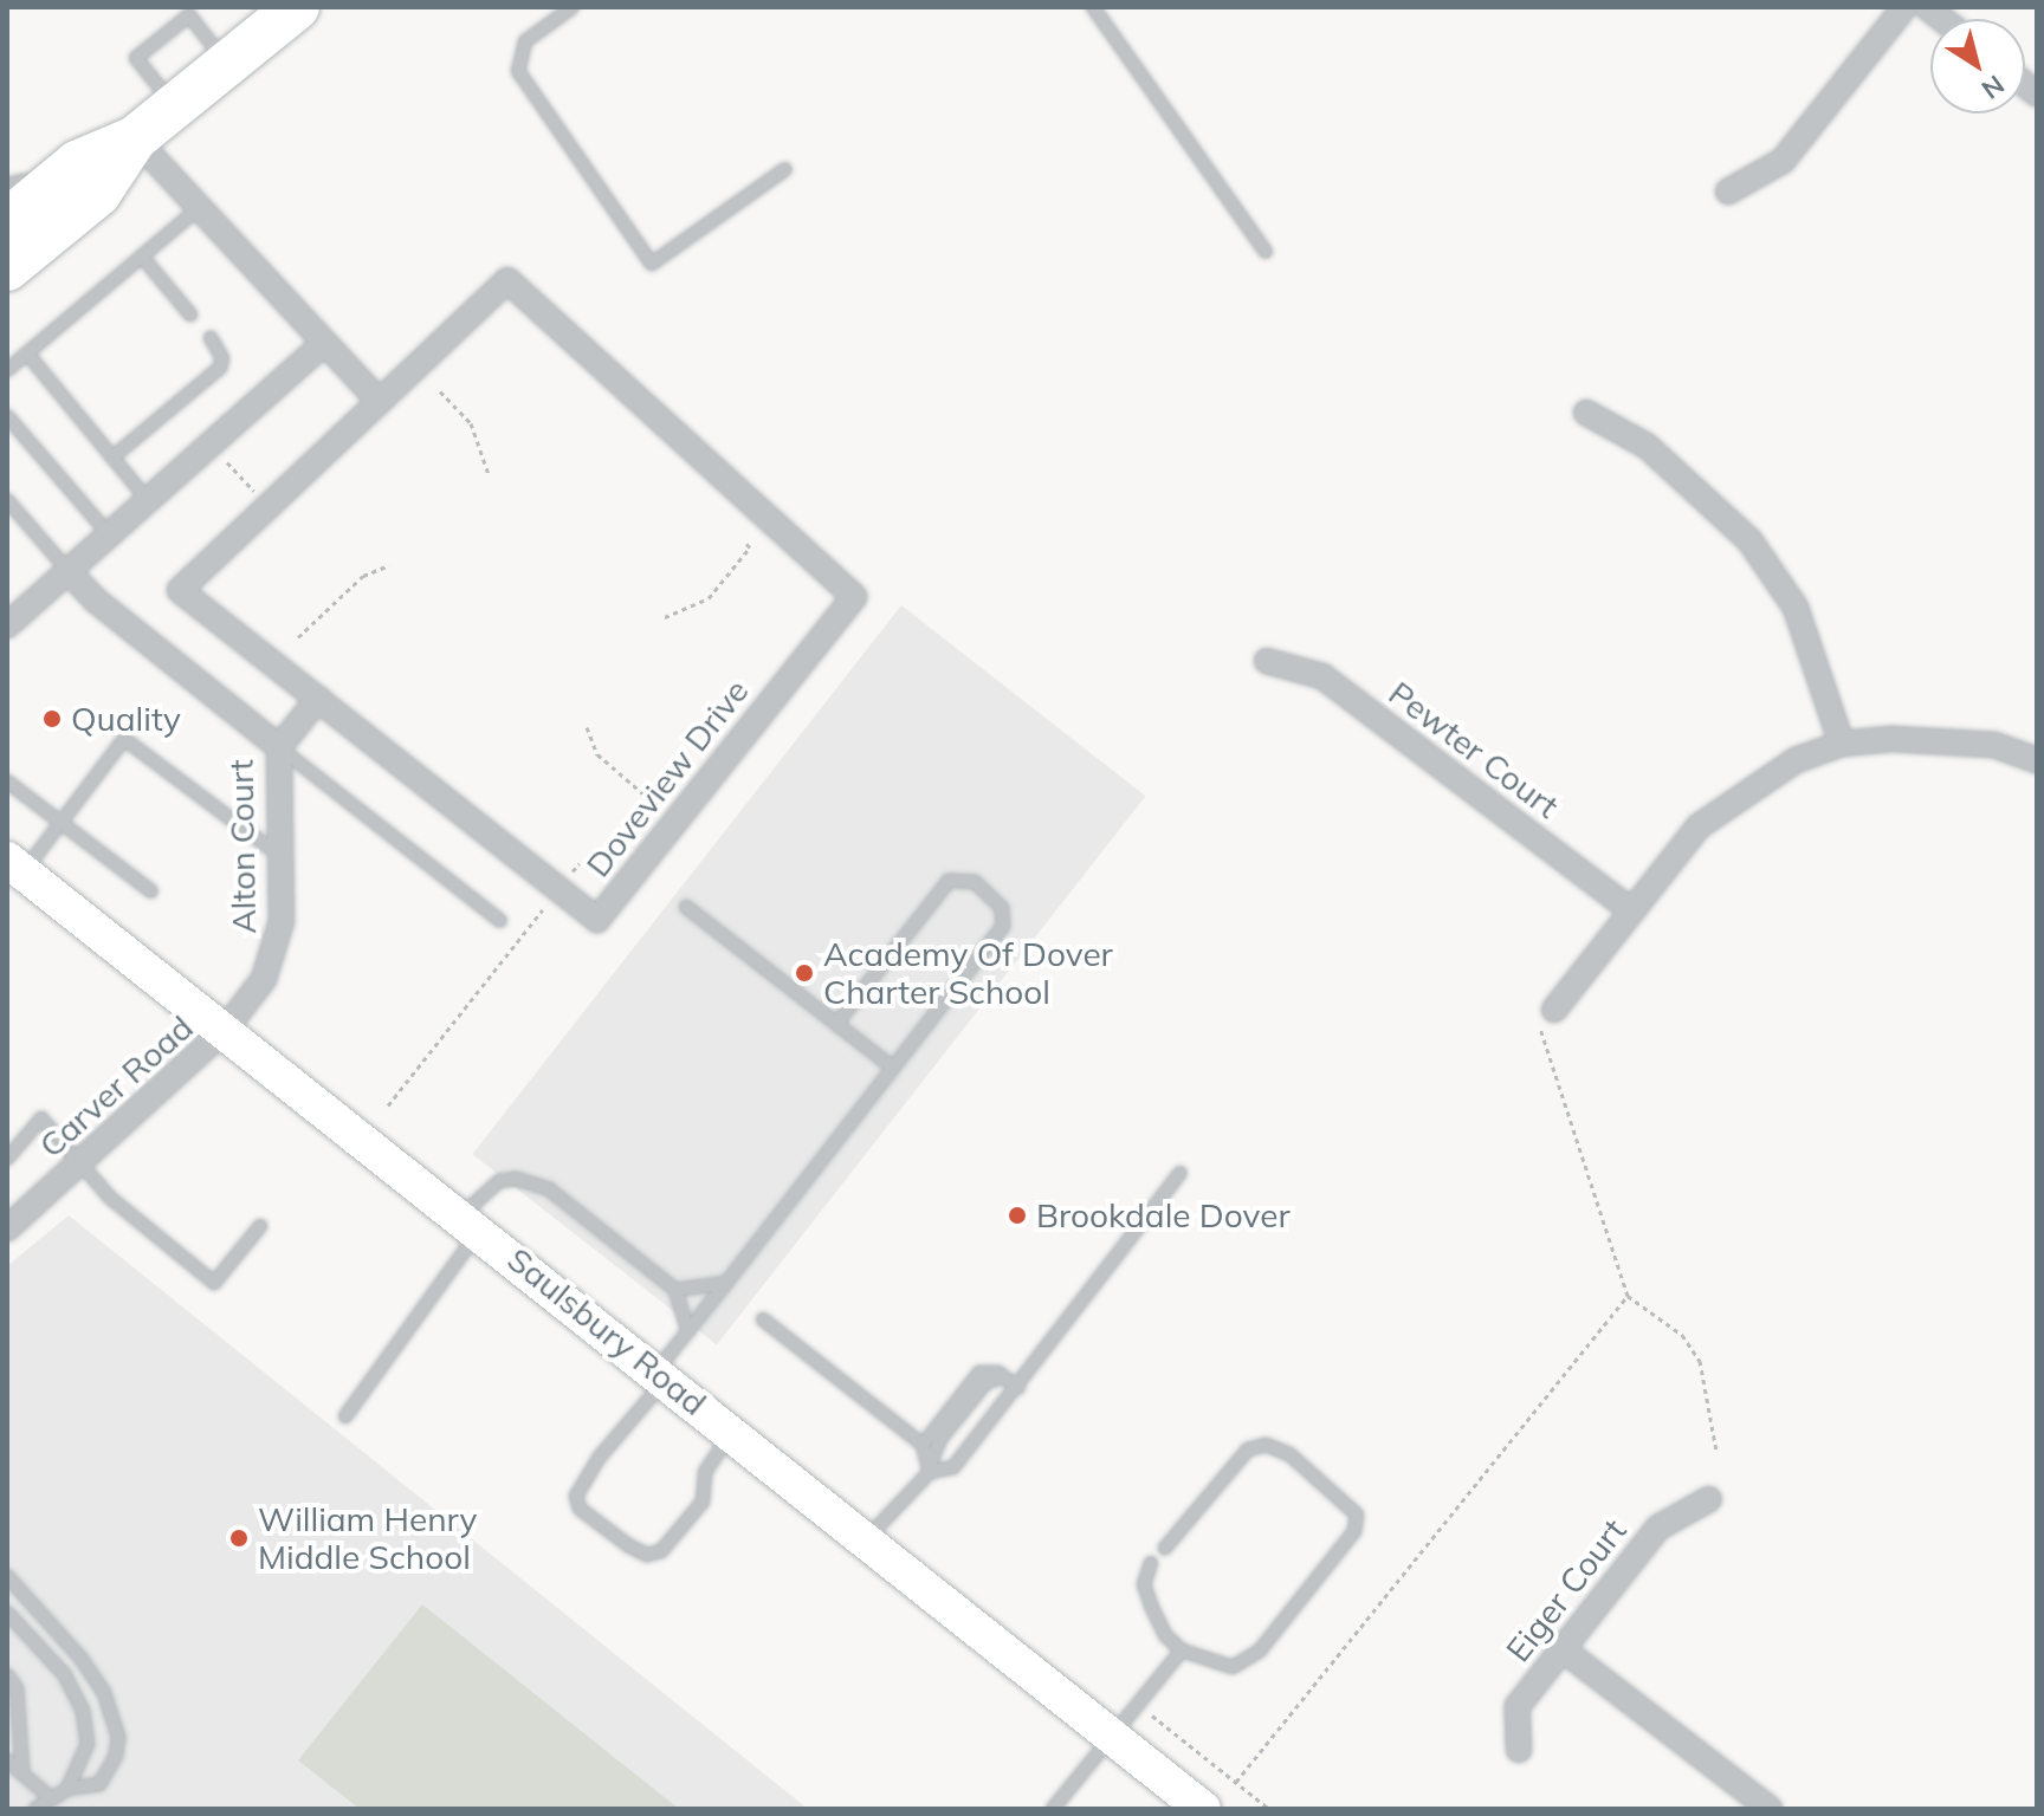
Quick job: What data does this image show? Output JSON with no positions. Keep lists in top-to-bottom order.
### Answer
{
  "streets": {
    "main road": ["Saulsbury Road"],
    "street": [
      "Pewter Court",
      "Doveview Drive",
      "Alton Court",
      "Carver Road",
      "Eiger Court"
    ]
  },
  "crossings": [
    ["Alton Court", "Carver Road"],
    ["Alton Court", "Saulsbury Road"],
    ["Carver Road", "Saulsbury Road"]
  ],
  "places": [
    "Quality",
    "Academy Of Dover Charter School",
    "Brookdale Dover",
    "William Henry Middle School"
  ],
  "north": "bottom right"
}
